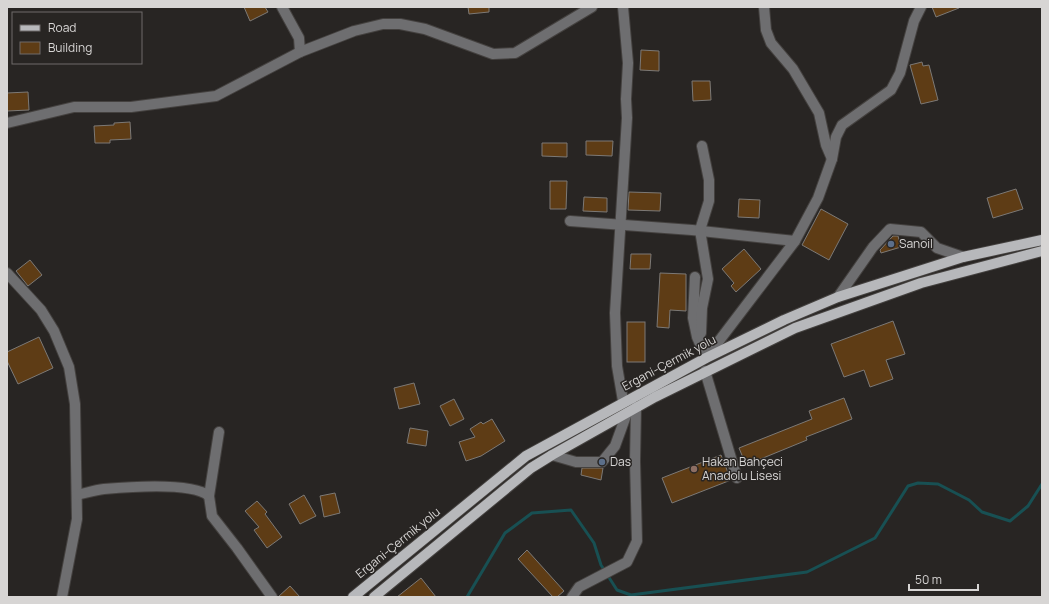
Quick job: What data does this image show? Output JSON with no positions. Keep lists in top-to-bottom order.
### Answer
{
  "streets": {
    "main road": ["Ergani-Çermik yolu"]
  },
  "places": ["Sanoil", "Das", "Hakan Bahçeci Anadolu Lisesi"],
  "legend": ["Road", "Building"],
  "scale_bar": "50 m"
}
